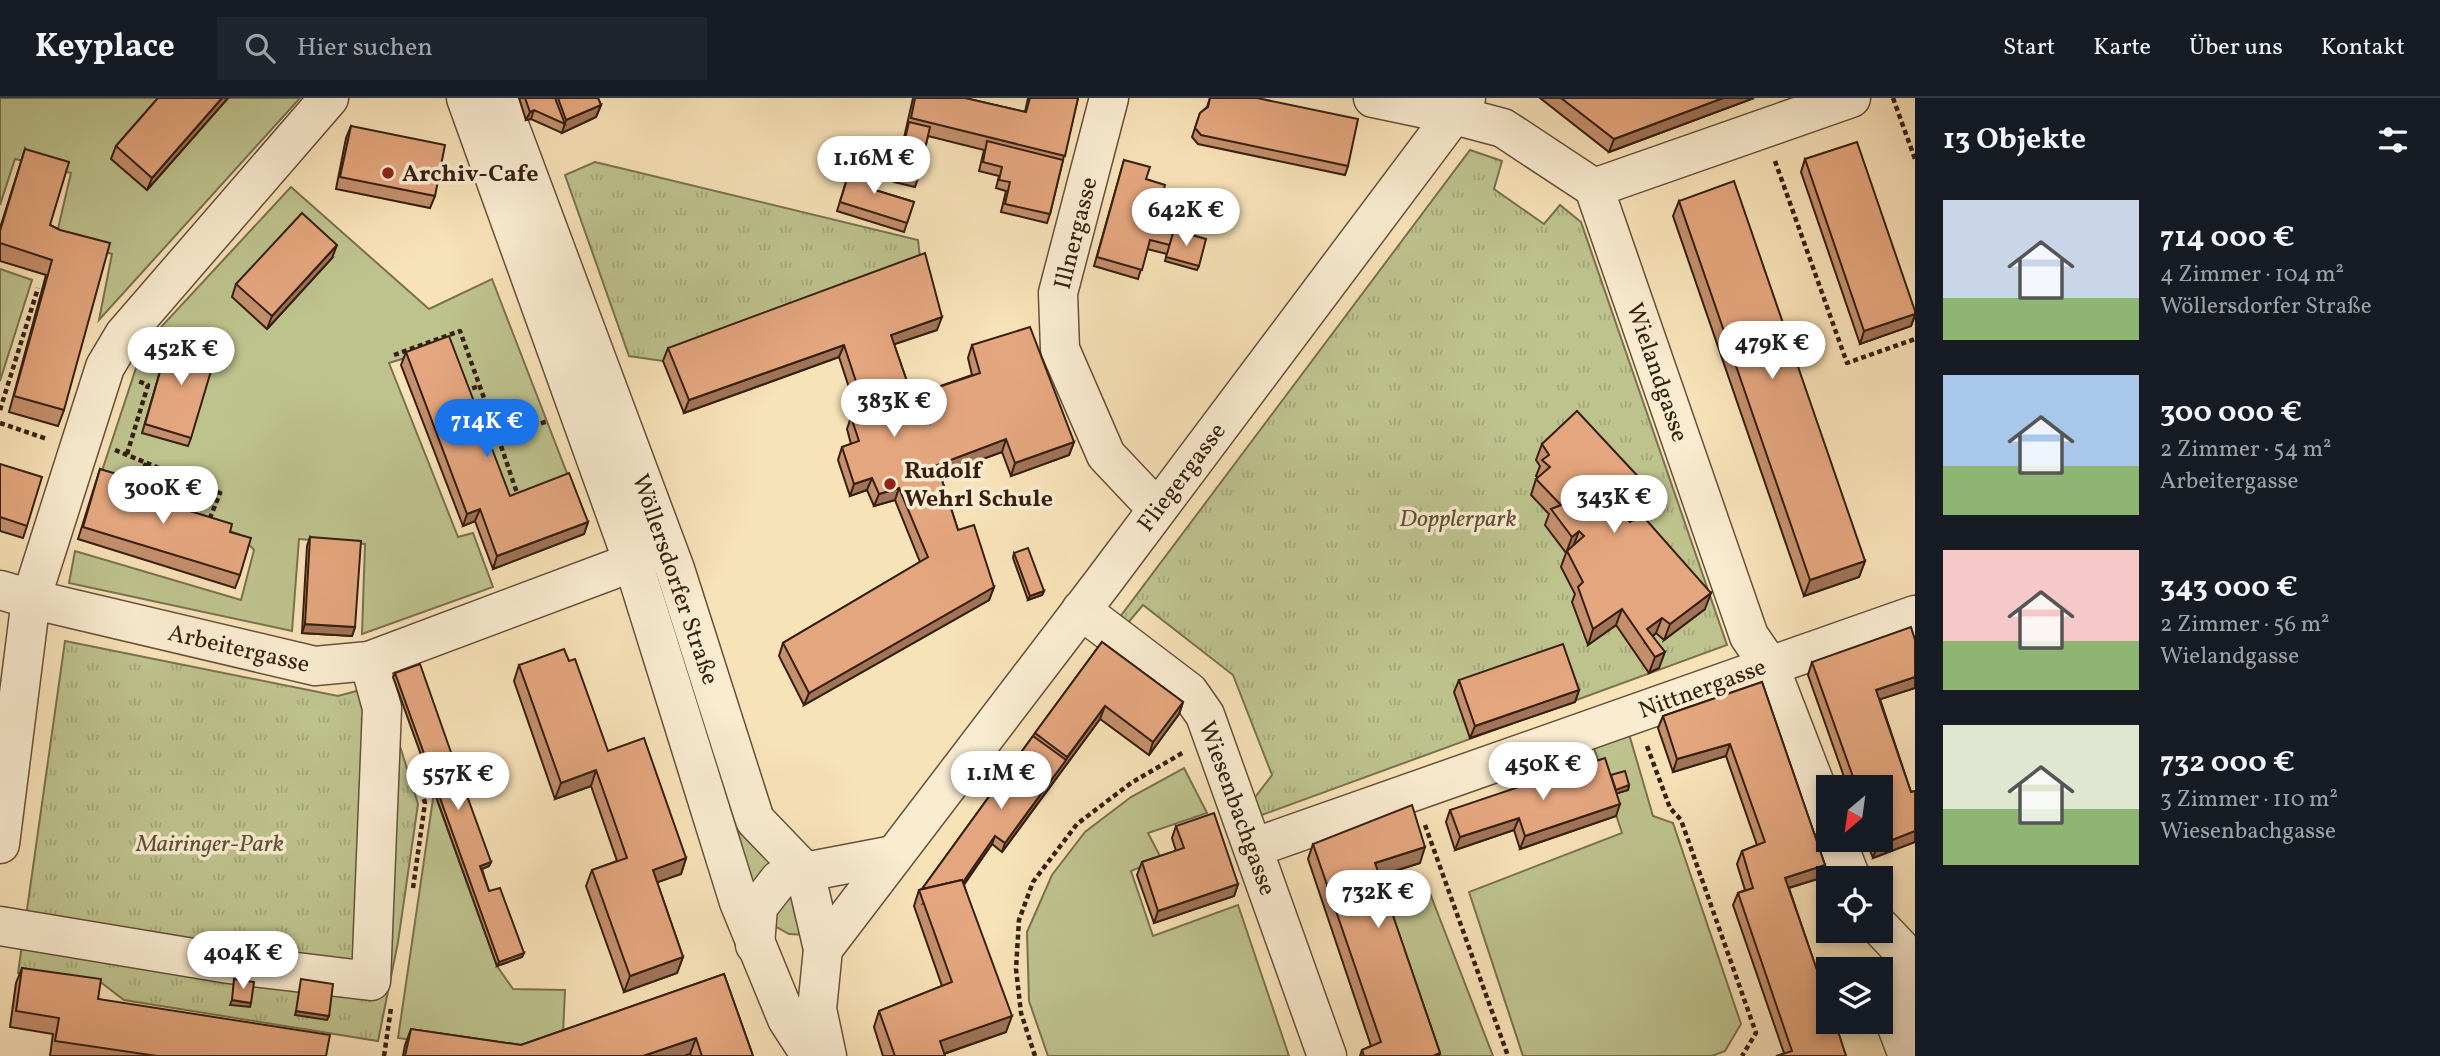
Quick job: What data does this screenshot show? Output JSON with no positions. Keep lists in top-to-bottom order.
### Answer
{
  "streets": {
    "street": [
      "Illnergasse",
      "Wielandgasse",
      "Fliegergasse",
      "Wöllersdorfer Straße",
      "Arbeitergasse",
      "Nittnergasse",
      "Wiesenbachgasse"
    ]
  },
  "crossings": [
    ["Illnergasse", "Fliegergasse"],
    ["Wielandgasse", "Nittnergasse"],
    ["Fliegergasse", "Wiesenbachgasse"],
    ["Wöllersdorfer Straße", "Arbeitergasse"],
    ["Nittnergasse", "Wiesenbachgasse"]
  ],
  "parks": ["Dopplerpark", "Mairinger-Park"],
  "places": ["Archiv-Cafe", "Rudolf Wehrl Schule"],
  "north": "bottom left",
  "page": {
    "header": "Keyplace",
    "search": "Hier suchen",
    "nav": [
      "Start",
      "Karte",
      "Über uns",
      "Kontakt"
    ],
    "heading": "13 Objekte",
    "price": [
      "1.16M €",
      "642K €",
      "479K €",
      "452K €",
      "383K €",
      "714K €",
      "300K €",
      "343K €",
      "450K €",
      "1.1M €",
      "557K €",
      "732K €",
      "404K €"
    ],
    "list": [
      {
        "name": "714 000 €",
        "note": "4 Zimmer · 104 m² · Wöllersdorfer Straße"
      },
      {
        "name": "300 000 €",
        "note": "2 Zimmer · 54 m² · Arbeitergasse"
      },
      {
        "name": "343 000 €",
        "note": "2 Zimmer · 56 m² · Wielandgasse"
      },
      {
        "name": "732 000 €",
        "note": "3 Zimmer · 110 m² · Wiesenbachgasse"
      }
    ]
  }
}
